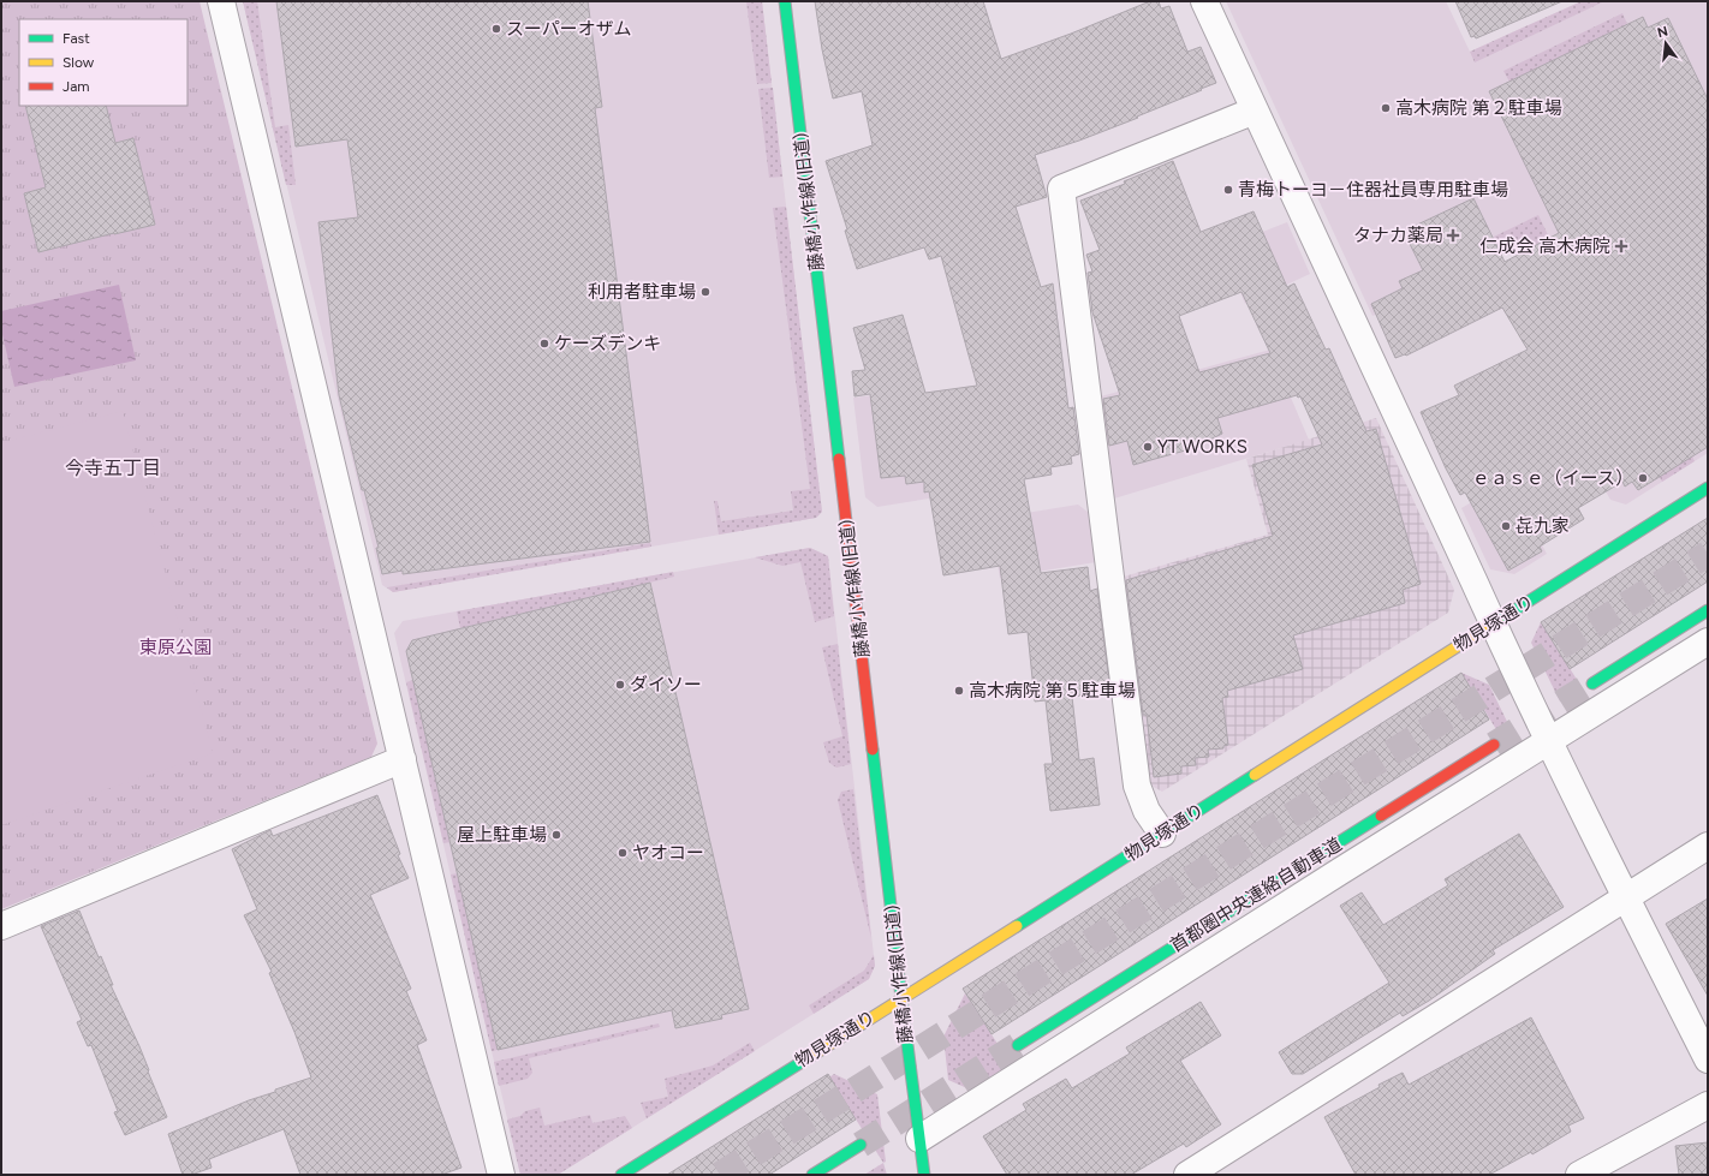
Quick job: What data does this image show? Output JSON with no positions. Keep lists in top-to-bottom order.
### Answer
{
  "streets": {
    "main road": ["藤橋小作線(旧道)", "物見塚通り", "首都圏中央連絡自動車道"]
  },
  "crossings": [
    ["藤橋小作線(旧道)", "物見塚通り"]
  ],
  "districts": ["今寺五丁目"],
  "parks": ["東原公園"],
  "places": {
    "other": [
      "スーパーオザム",
      "高木病院 第２駐車場",
      "青梅トーヨ－住器社員専用駐車場",
      "利用者駐車場",
      "ケーズデンキ",
      "YT WORKS",
      "ｅａｓｅ（イース）",
      "㐂九家",
      "ダイソー",
      "高木病院 第５駐車場",
      "屋上駐車場",
      "ヤオコー"
    ],
    "health": ["タナカ薬局", "仁成会 高木病院"]
  },
  "legend": ["Fast", "Slow", "Jam"],
  "north": "top"
}
